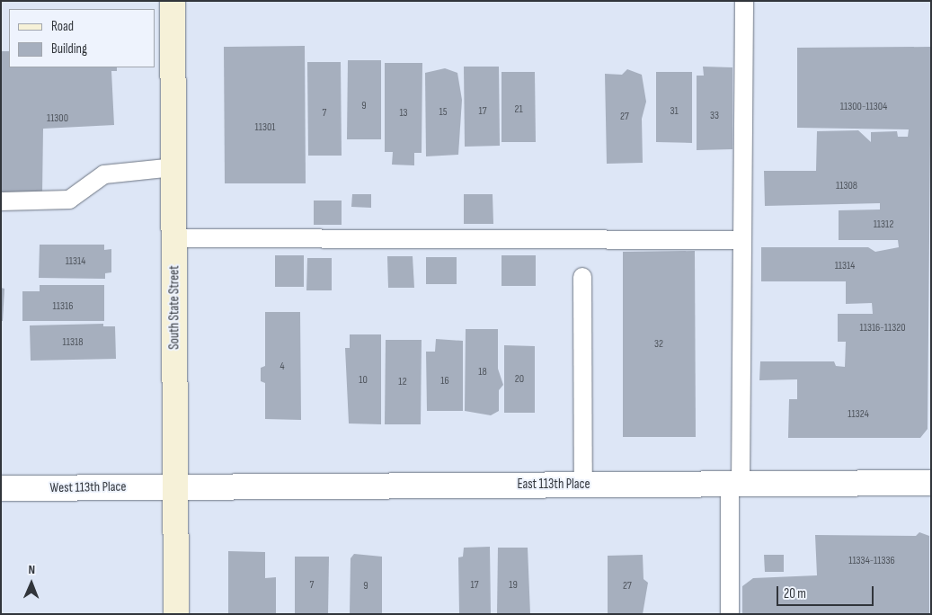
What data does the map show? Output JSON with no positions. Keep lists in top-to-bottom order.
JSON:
{
  "streets": {
    "street": ["South State Street", "East 113th Place", "West 113th Place"]
  },
  "crossings": [
    ["South State Street", "East 113th Place"],
    ["South State Street", "West 113th Place"],
    ["East 113th Place", "West 113th Place"]
  ],
  "house_numbers": [
    "9",
    "11300-11304",
    "21",
    "17",
    "31",
    "15",
    "7",
    "13",
    "33",
    "27",
    "11300",
    "11301",
    "11308",
    "11312",
    "11314",
    "11314",
    "11316",
    "11316-11320",
    "11318",
    "32",
    "4",
    "18",
    "20",
    "10",
    "16",
    "12",
    "11324",
    "11334-11336",
    "7",
    "17",
    "19",
    "9",
    "27"
  ],
  "legend": ["Road", "Building"],
  "scale_bar": "20 m",
  "north": "top"
}
